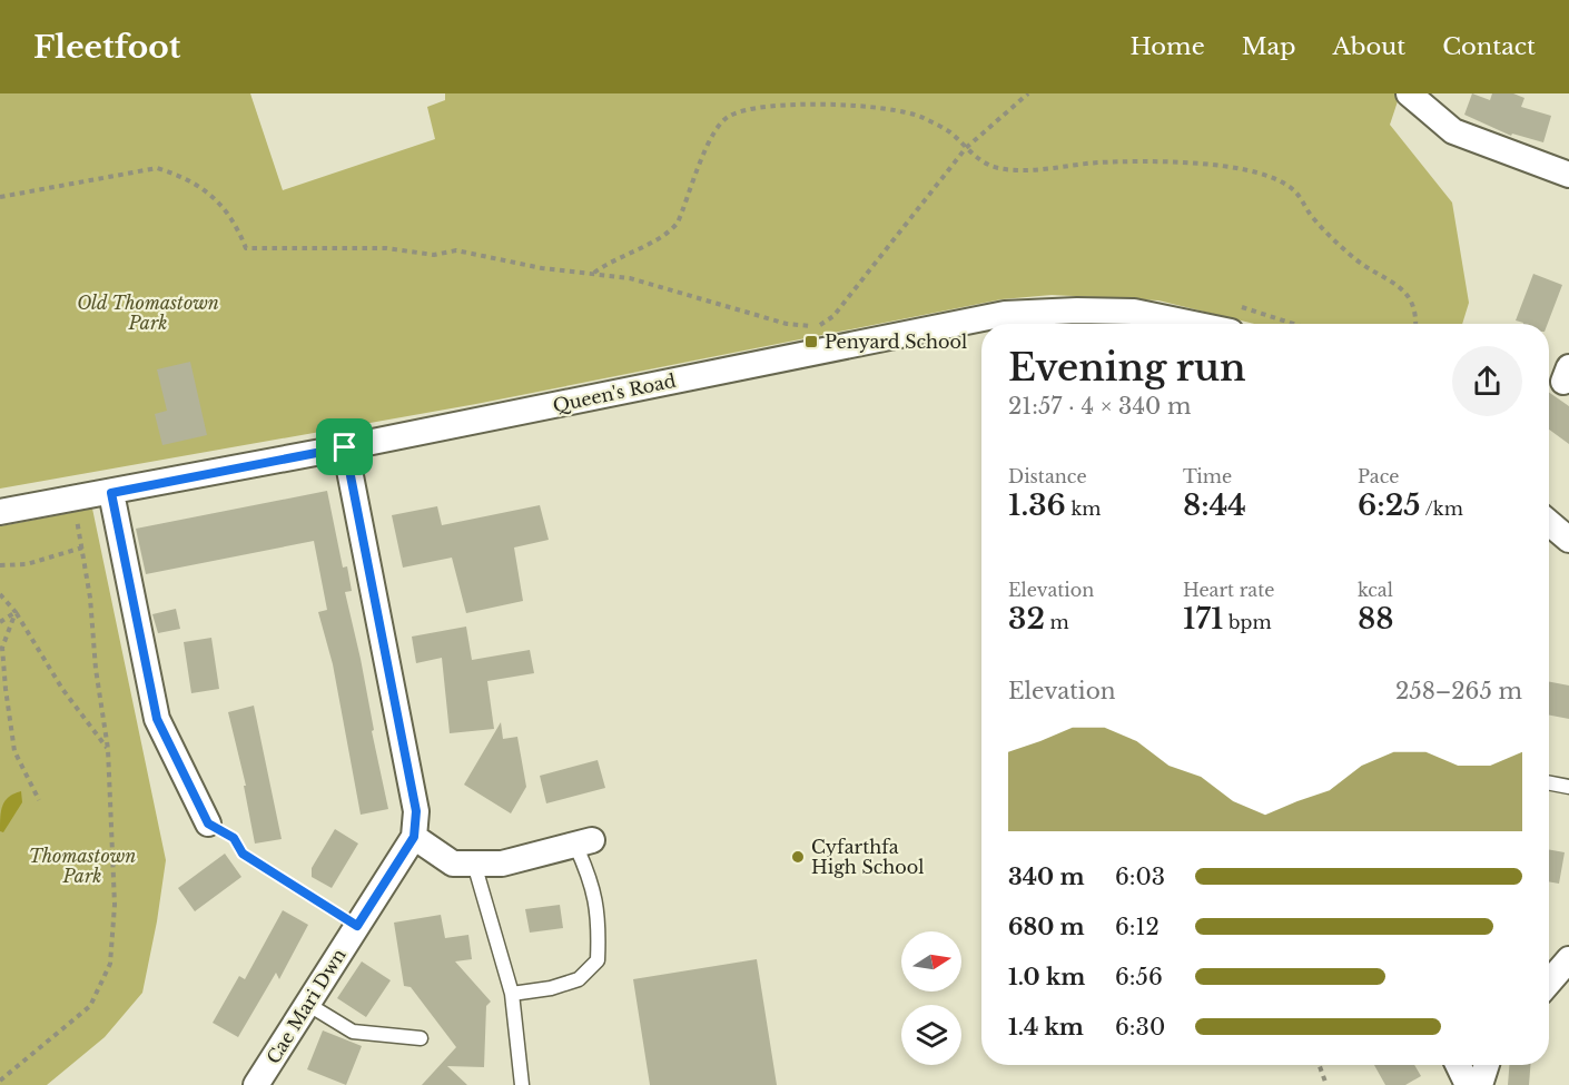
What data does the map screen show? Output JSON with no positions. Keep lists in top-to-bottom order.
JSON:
{
  "streets": {
    "street": ["Queen's Road", "Cae Mari Dwn"]
  },
  "parks": ["Old Thomastown Park", "Thomastown Park"],
  "places": {
    "transit": ["Penyard School"],
    "other": ["Cyfarthfa High School"]
  },
  "north": "right",
  "page": {
    "header": "Fleetfoot",
    "nav": [
      "Home",
      "Map",
      "About",
      "Contact"
    ],
    "heading": ["Evening run", "21:57 · 4 × 340 m"],
    "stats": [
      ["Distance", "1.36 km"],
      ["Time", "8:44"],
      ["Pace", "6:25 /km"],
      ["Elevation", "32 m"],
      ["Heart rate", "171 bpm"],
      ["kcal", "88"]
    ],
    "chart": ["Elevation", "258–265 m"],
    "list": [
      {
        "name": "340 m",
        "note": "6:03"
      },
      {
        "name": "680 m",
        "note": "6:12"
      },
      {
        "name": "1.0 km",
        "note": "6:56"
      },
      {
        "name": "1.4 km",
        "note": "6:30"
      }
    ]
  }
}
